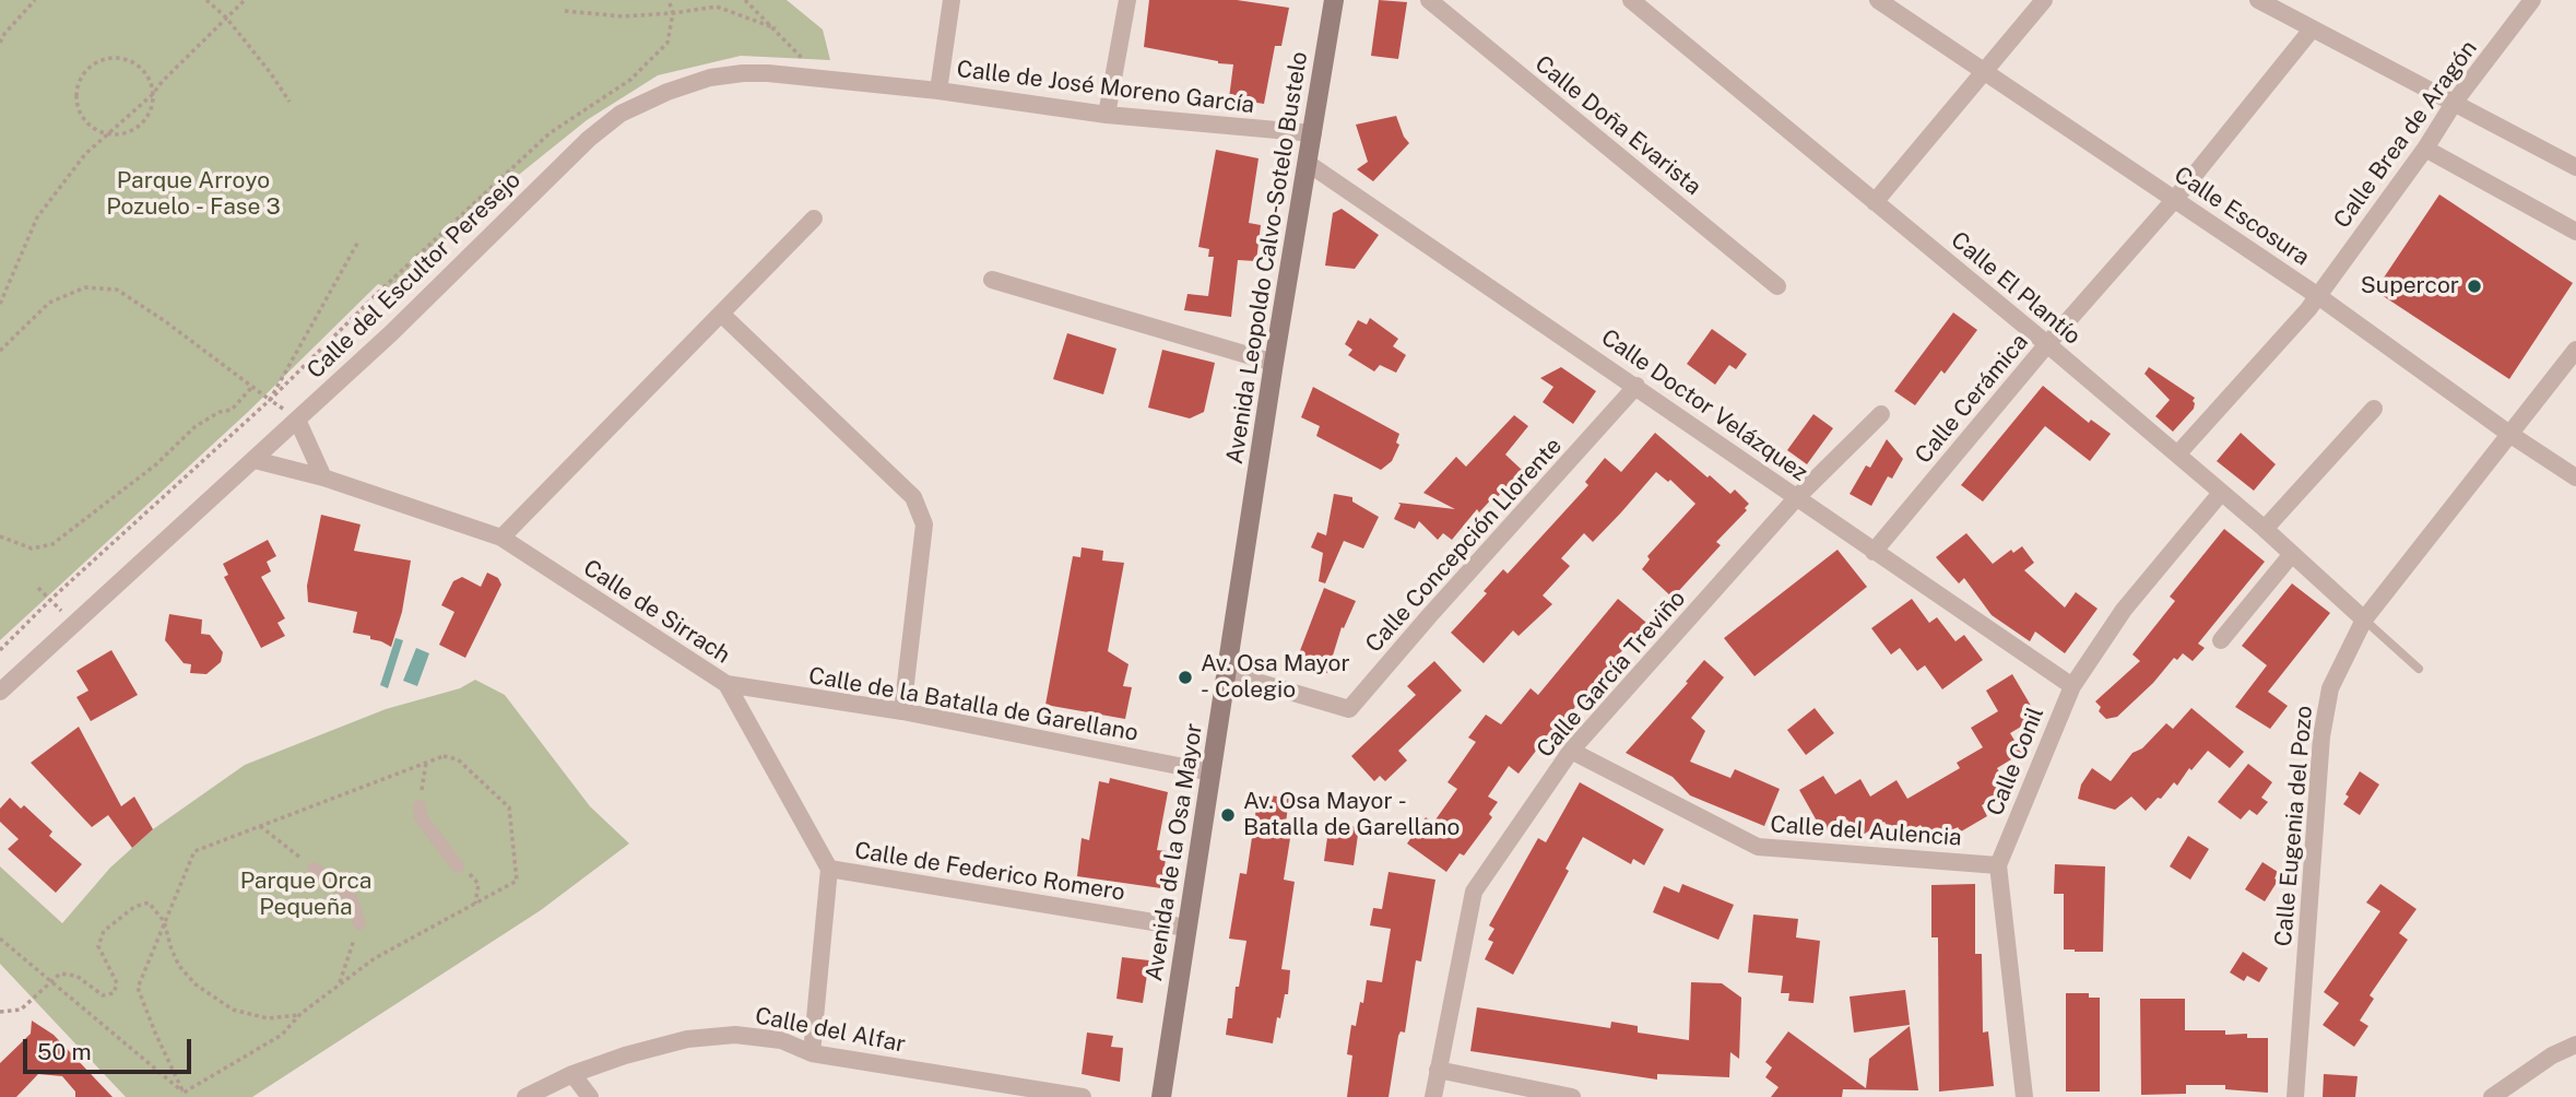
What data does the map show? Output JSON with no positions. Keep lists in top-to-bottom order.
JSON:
{
  "streets": {
    "main road": ["Avenida Leopoldo Calvo-Sotelo Bustelo", "Avenida de la Osa Mayor"],
    "street": [
      "Calle de José Moreno García",
      "Calle Doña Evarista",
      "Calle Brea de Aragón",
      "Calle Escosura",
      "Calle del Escultor Peresejo",
      "Calle El Plantío",
      "Calle Cerámica",
      "Calle Doctor Velázquez",
      "Calle Concepción Llorente",
      "Calle de Sirrach",
      "Calle García Treviño",
      "Calle de la Batalla de Garellano",
      "Calle Conil",
      "Calle Eugenia del Pozo",
      "Calle del Aulencia",
      "Calle de Federico Romero",
      "Calle del Alfar"
    ]
  },
  "crossings": [
    ["Calle de José Moreno García", "Avenida Leopoldo Calvo-Sotelo Bustelo"],
    ["Calle de José Moreno García", "Calle del Escultor Peresejo"],
    ["Calle Brea de Aragón", "Calle Escosura"],
    ["Calle Brea de Aragón", "Calle El Plantío"],
    ["Calle Escosura", "Calle Cerámica"],
    ["Calle Escosura", "Calle Eugenia del Pozo"],
    ["Avenida Leopoldo Calvo-Sotelo Bustelo", "Calle Doctor Velázquez"],
    ["Avenida Leopoldo Calvo-Sotelo Bustelo", "Avenida de la Osa Mayor"],
    ["Calle del Escultor Peresejo", "Calle de Sirrach"],
    ["Calle El Plantío", "Calle Cerámica"],
    ["Calle El Plantío", "Calle Conil"],
    ["Calle El Plantío", "Calle Eugenia del Pozo"],
    ["Calle Cerámica", "Calle Doctor Velázquez"],
    ["Calle Doctor Velázquez", "Calle Concepción Llorente"],
    ["Calle Doctor Velázquez", "Calle García Treviño"],
    ["Calle Doctor Velázquez", "Calle Conil"],
    ["Calle Concepción Llorente", "Avenida de la Osa Mayor"],
    ["Calle de Sirrach", "Calle de la Batalla de Garellano"],
    ["Calle de Sirrach", "Calle de Federico Romero"],
    ["Calle García Treviño", "Calle del Aulencia"],
    ["Calle de la Batalla de Garellano", "Avenida de la Osa Mayor"],
    ["Calle Conil", "Calle del Aulencia"],
    ["Avenida de la Osa Mayor", "Calle de Federico Romero"]
  ],
  "parks": ["Parque Arroyo Pozuelo - Fase 3", "Parque Orca Pequeña"],
  "places": ["Supercor", "Av. Osa Mayor - Colegio", "Av. Osa Mayor - Batalla de Garellano"],
  "scale_bar": "50 m"
}
